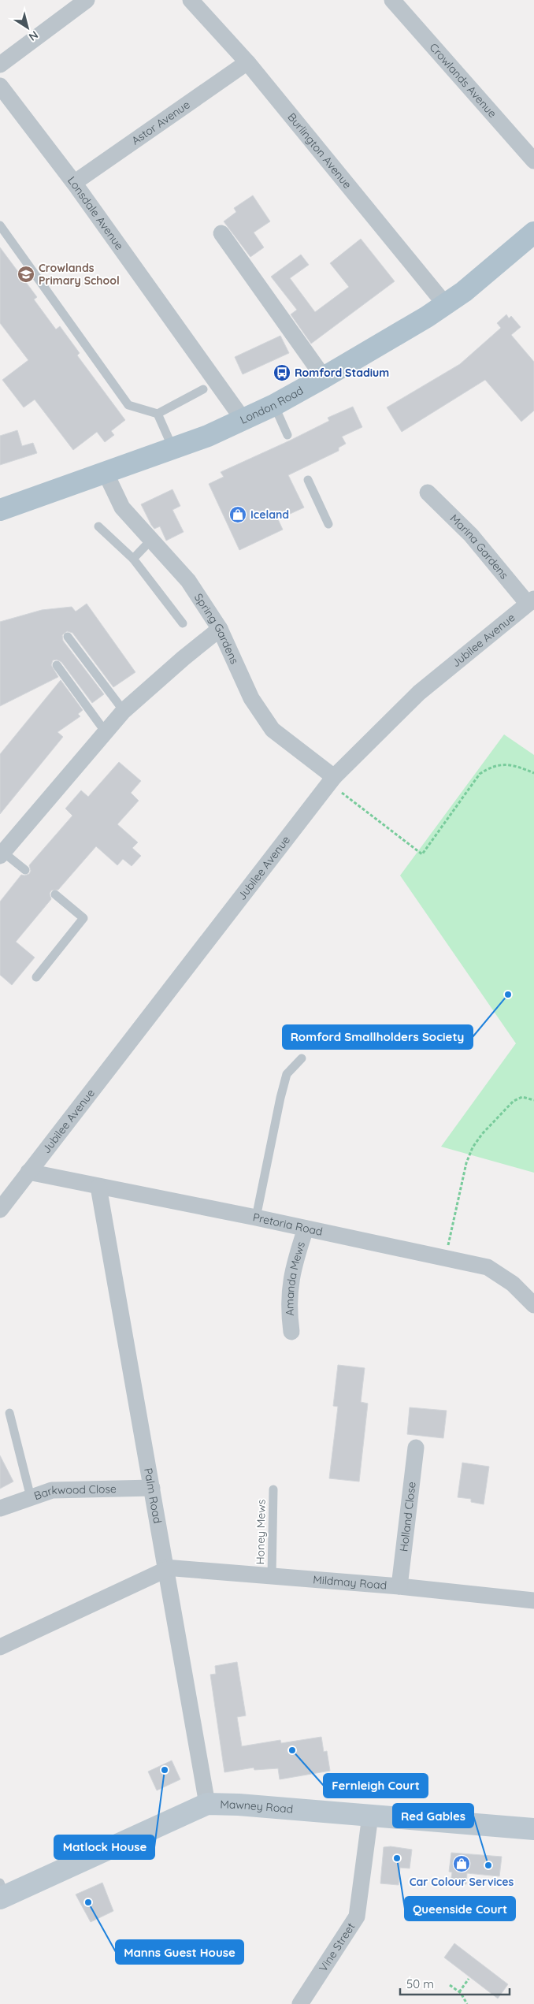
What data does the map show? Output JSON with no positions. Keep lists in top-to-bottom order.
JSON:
{
  "streets": {
    "main road": ["London Road"],
    "street": [
      "Crowlands Avenue",
      "Astor Avenue",
      "Burlington Avenue",
      "Lonsdale Avenue",
      "Marina Gardens",
      "Spring Gardens",
      "Jubilee Avenue",
      "Pretoria Road",
      "Amanda Mews",
      "Barkwood Close",
      "Palm Road",
      "Holland Close",
      "Mildmay Road",
      "Mawney Road",
      "Vine Street"
    ],
    "lane": ["Honey Mews"]
  },
  "crossings": [
    ["Astor Avenue", "Burlington Avenue"],
    ["Astor Avenue", "Lonsdale Avenue"],
    ["Burlington Avenue", "London Road"],
    ["Lonsdale Avenue", "London Road"],
    ["London Road", "Spring Gardens"],
    ["Marina Gardens", "Jubilee Avenue"],
    ["Spring Gardens", "Jubilee Avenue"],
    ["Jubilee Avenue", "Pretoria Road"],
    ["Pretoria Road", "Amanda Mews"],
    ["Pretoria Road", "Palm Road"],
    ["Barkwood Close", "Palm Road"],
    ["Palm Road", "Mildmay Road"],
    ["Palm Road", "Mawney Road"],
    ["Holland Close", "Mildmay Road"],
    ["Honey Mews", "Mildmay Road"],
    ["Mawney Road", "Vine Street"]
  ],
  "places": {
    "school or university": ["Crowlands Primary School"],
    "bus stop": ["Romford Stadium"],
    "shop": ["Iceland", "Car Colour Services"],
    "other": [
      "Romford Smallholders Society",
      "Fernleigh Court",
      "Matlock House",
      "Queenside Court",
      "Red Gables",
      "Manns Guest House"
    ]
  },
  "scale_bar": "50 m",
  "north": "bottom right"
}
